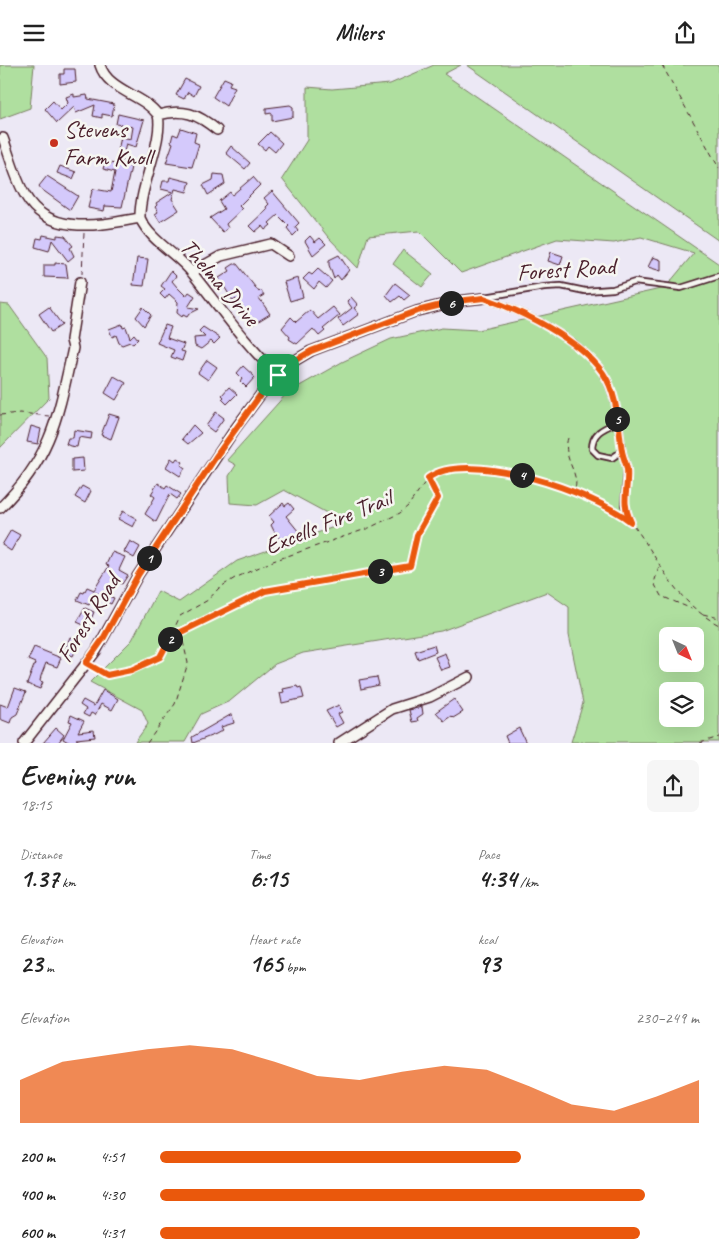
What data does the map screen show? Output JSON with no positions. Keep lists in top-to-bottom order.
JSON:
{
  "streets": {
    "street": ["Forest Road", "Thelma Drive"],
    "path": ["Excells Fire Trail"]
  },
  "crossings": [
    ["Forest Road", "Thelma Drive"],
    ["Forest Road", "Excells Fire Trail"]
  ],
  "places": ["Stevens Farm Knoll"],
  "north": "bottom right",
  "page": {
    "header": "Milers",
    "pins": [
      "6",
      "5",
      "4",
      "1",
      "3",
      "2"
    ],
    "heading": ["Evening run", "18:15"],
    "stats": [
      ["Distance", "1.37 km"],
      ["Time", "6:15"],
      ["Pace", "4:34 /km"],
      ["Elevation", "23 m"],
      ["Heart rate", "165 bpm"],
      ["kcal", "93"]
    ],
    "chart": ["Elevation", "230–249 m"],
    "list": [
      {
        "name": "200 m",
        "note": "4:51"
      },
      {
        "name": "400 m",
        "note": "4:30"
      },
      {
        "name": "600 m",
        "note": "4:31"
      }
    ]
  }
}
